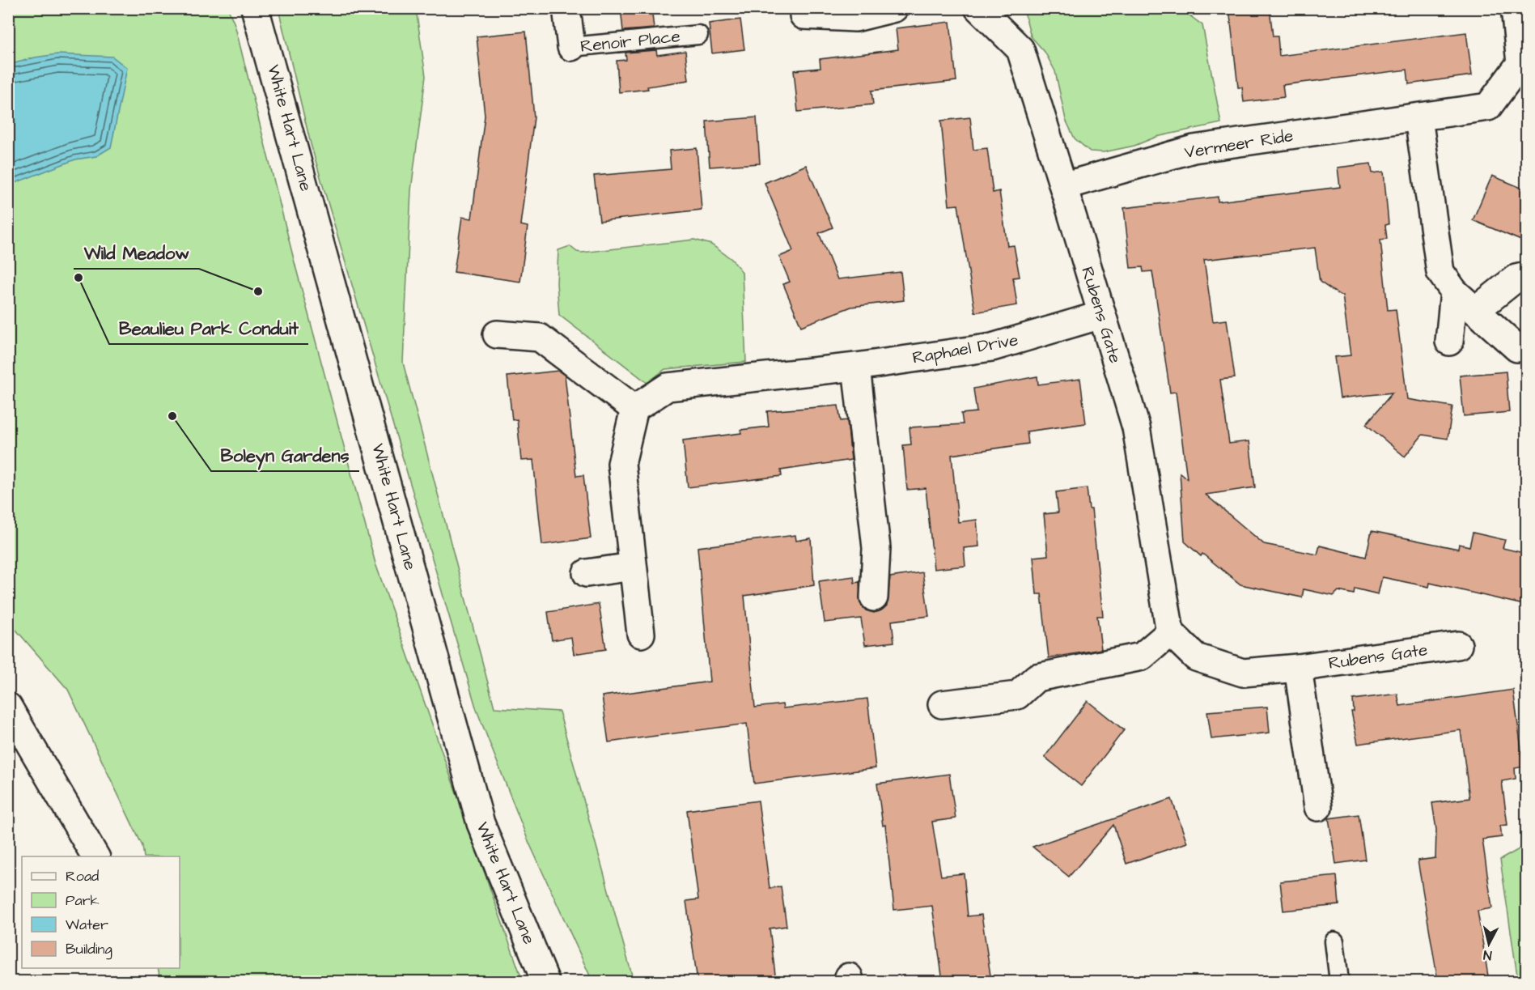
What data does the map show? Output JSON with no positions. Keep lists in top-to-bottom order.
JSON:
{
  "streets": {
    "street": [
      "Renoir Place",
      "White Hart Lane",
      "Vermeer Ride",
      "Rubens Gate",
      "Raphael Drive"
    ]
  },
  "crossings": [
    ["Vermeer Ride", "Rubens Gate"],
    ["Rubens Gate", "Raphael Drive"]
  ],
  "places": ["Beaulieu Park Conduit", "Wild Meadow", "Boleyn Gardens"],
  "legend": [
    "Road",
    "Park",
    "Water",
    "Building"
  ],
  "north": "bottom"
}
